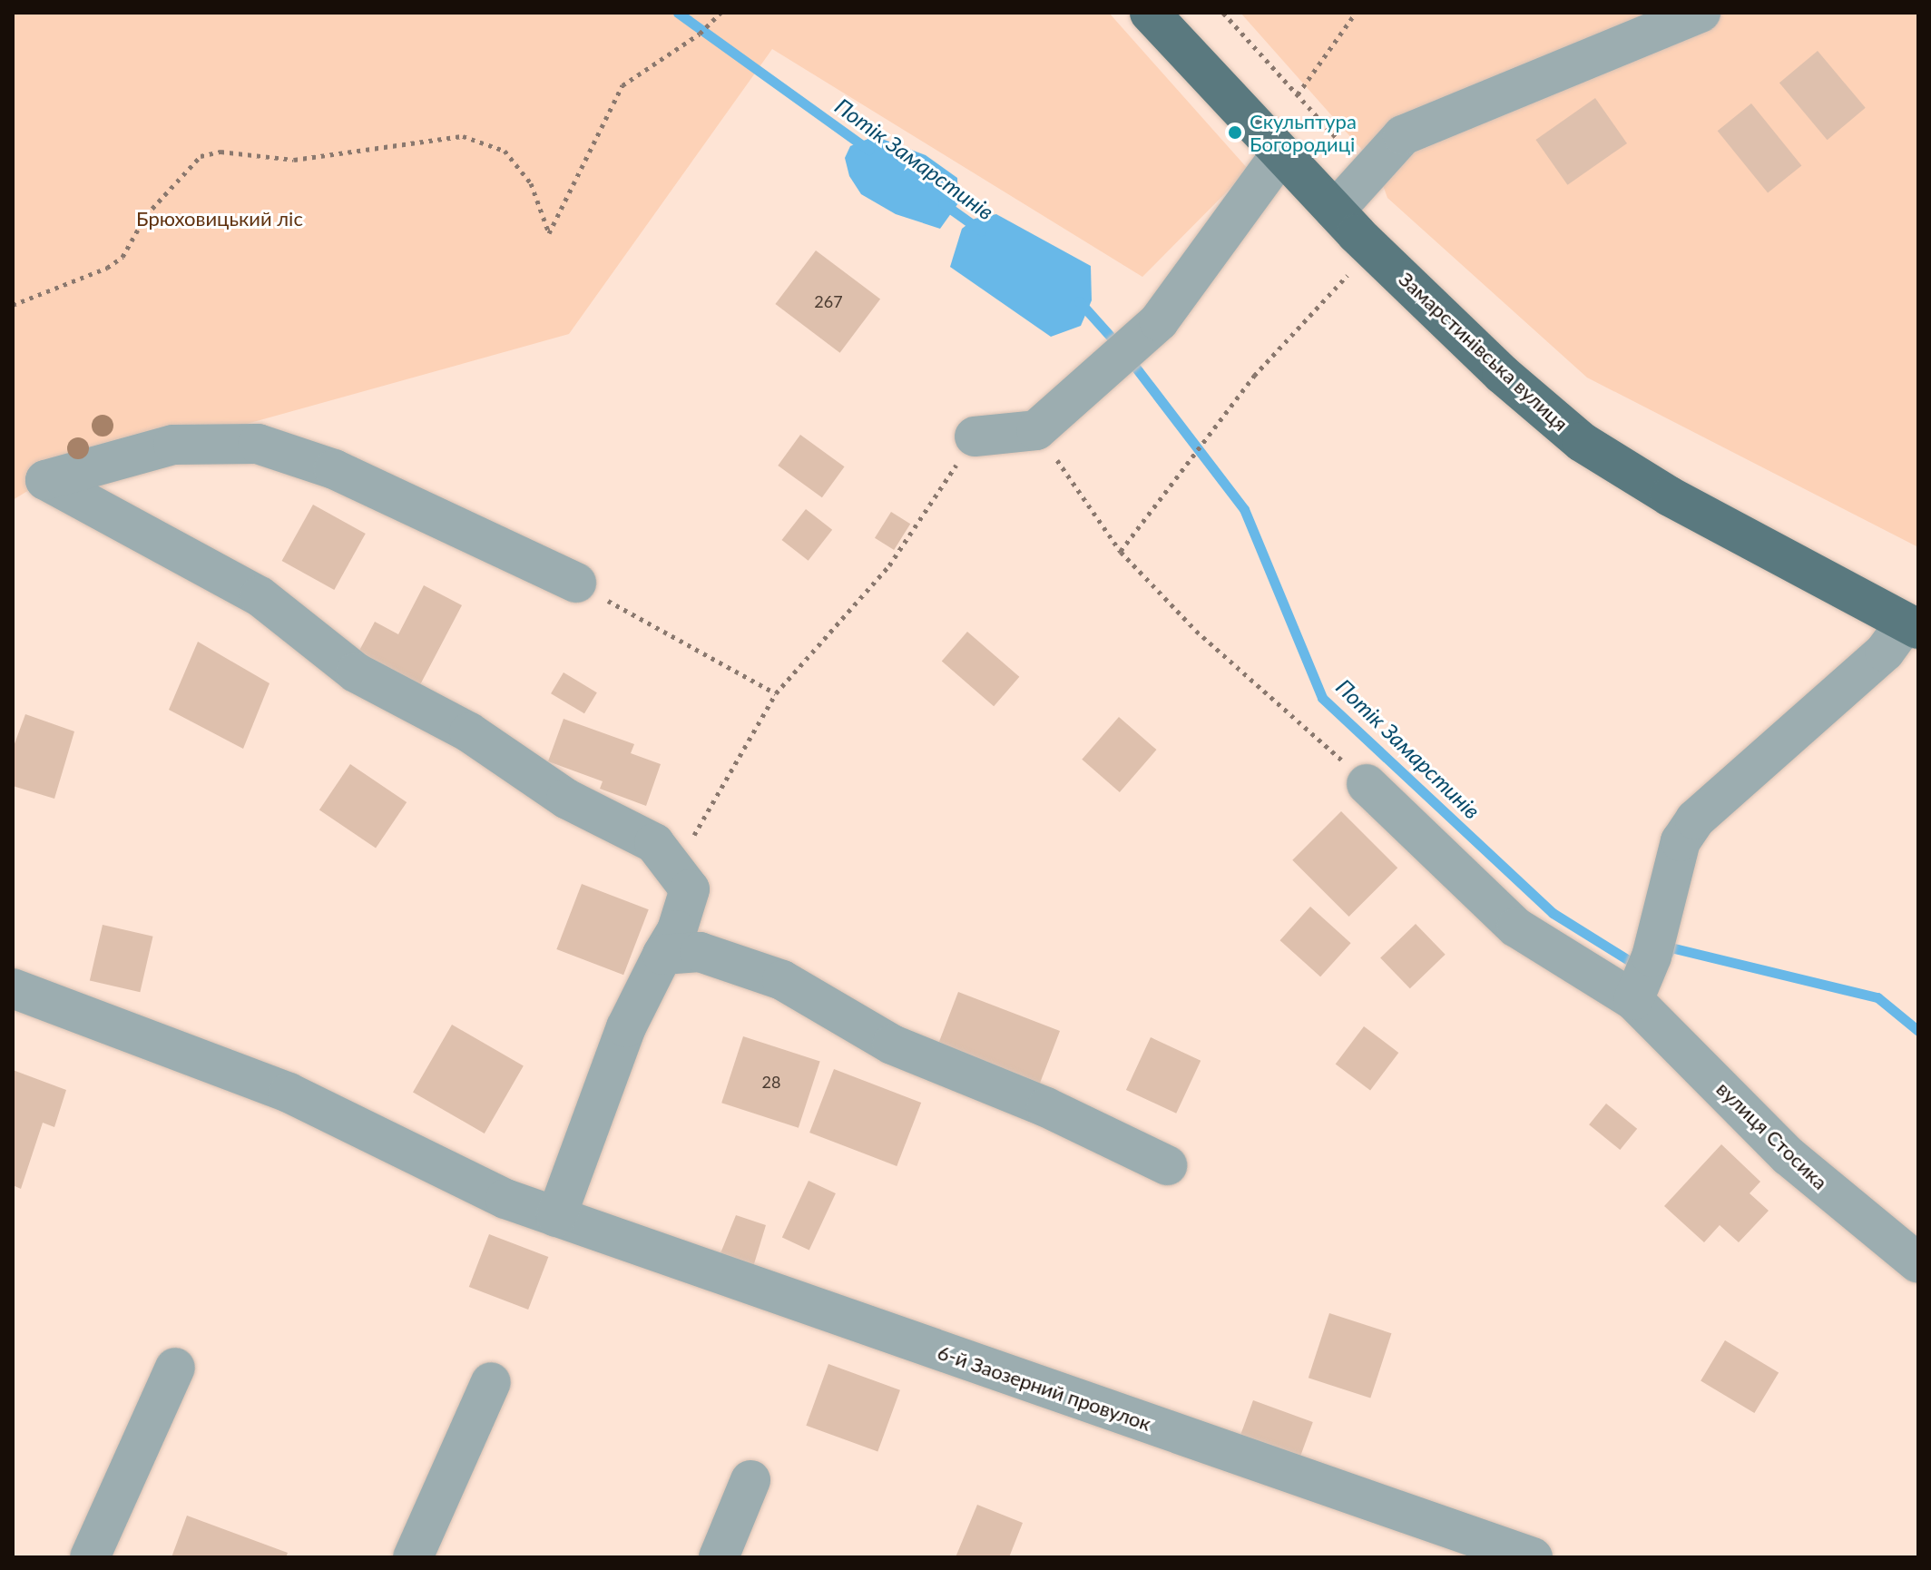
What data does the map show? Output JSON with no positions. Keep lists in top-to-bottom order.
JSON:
{
  "streets": {
    "main road": ["Замарстинівська вулиця"],
    "street": ["вулиця Стосика", "6-й Заозерний провулок"]
  },
  "water": ["Потік Замарстинів"],
  "parks": ["Брюховицький ліс"],
  "places": ["Скульптура Богородиці"],
  "house_numbers": ["267", "28"]
}
